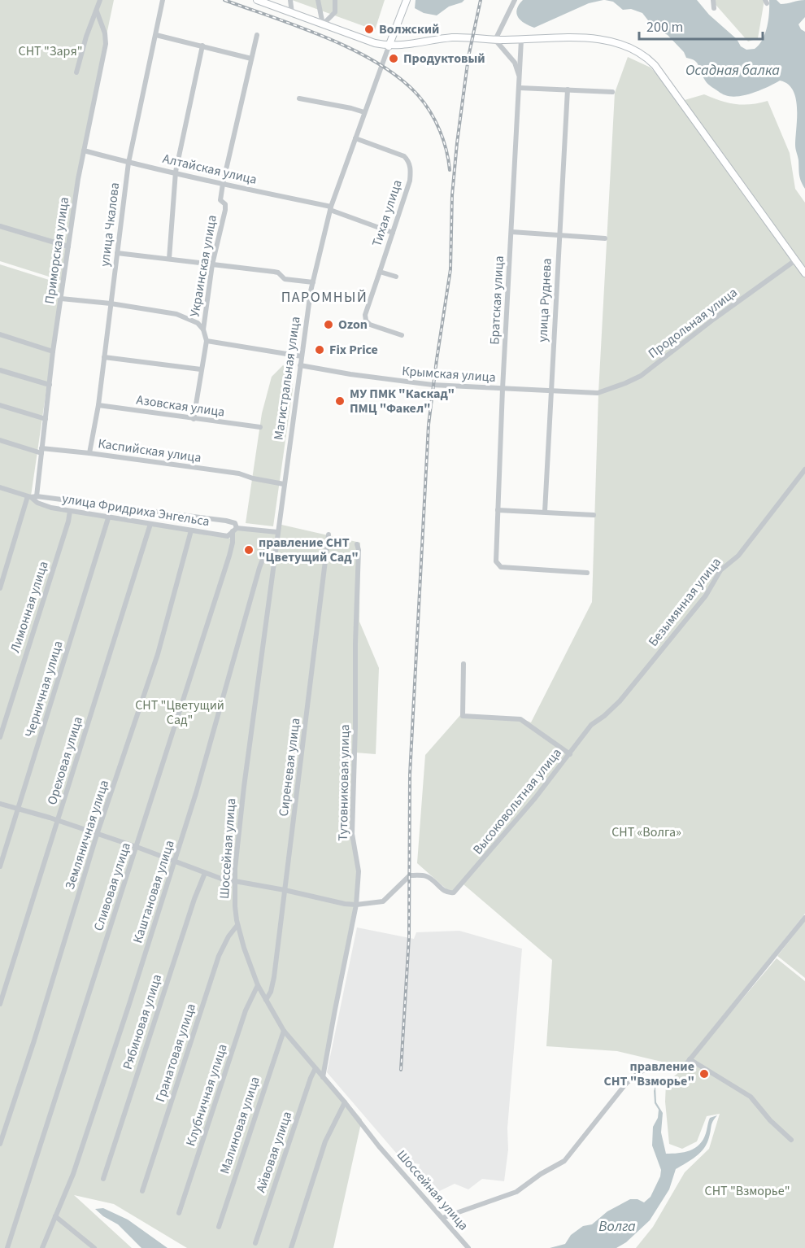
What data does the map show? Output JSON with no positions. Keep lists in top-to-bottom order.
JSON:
{
  "streets": {
    "street": [
      "Алтайская улица",
      "Тихая улица",
      "улица Чкалова",
      "Приморская улица",
      "Украинская улица",
      "Братская улица",
      "улица Руднева",
      "Продольная улица",
      "Крымская улица",
      "Магистральная улица",
      "Азовская улица",
      "Каспийская улица",
      "улица Фридриха Энгельса",
      "Безымянная улица",
      "Лимонная улица",
      "Черничная улица",
      "Ореховая улица",
      "Сиреневая улица",
      "Тутовниковая улица",
      "Высоковольтная улица",
      "Земляничная улица",
      "Шоссейная улица",
      "Сливовая улица",
      "Каштановая улица",
      "Рябиновая улица",
      "Гранатовая улица",
      "Клубничная улица",
      "Малиновая улица",
      "Айвовая улица"
    ]
  },
  "crossings": [
    ["Алтайская улица", "Тихая улица"],
    ["Алтайская улица", "улица Чкалова"],
    ["Алтайская улица", "Приморская улица"],
    ["Алтайская улица", "Украинская улица"],
    ["Алтайская улица", "Магистральная улица"],
    ["Тихая улица", "Магистральная улица"],
    ["улица Чкалова", "Азовская улица"],
    ["улица Чкалова", "Каспийская улица"],
    ["Приморская улица", "Каспийская улица"],
    ["Приморская улица", "улица Фридриха Энгельса"],
    ["Украинская улица", "Азовская улица"],
    ["Братская улица", "Крымская улица"],
    ["улица Руднева", "Крымская улица"],
    ["Продольная улица", "Крымская улица"],
    ["Крымская улица", "Магистральная улица"],
    ["Магистральная улица", "Каспийская улица"],
    ["Магистральная улица", "Шоссейная улица"],
    ["улица Фридриха Энгельса", "Лимонная улица"],
    ["улица Фридриха Энгельса", "Черничная улица"],
    ["улица Фридриха Энгельса", "Ореховая улица"],
    ["улица Фридриха Энгельса", "Земляничная улица"],
    ["улица Фридриха Энгельса", "Шоссейная улица"],
    ["улица Фридриха Энгельса", "Сливовая улица"],
    ["Безымянная улица", "Высоковольтная улица"],
    ["Сиреневая улица", "Шоссейная улица"],
    ["Тутовниковая улица", "Высоковольтная улица"],
    ["Тутовниковая улица", "Шоссейная улица"],
    ["Шоссейная улица", "Каштановая улица"],
    ["Шоссейная улица", "Гранатовая улица"],
    ["Шоссейная улица", "Клубничная улица"],
    ["Шоссейная улица", "Малиновая улица"],
    ["Шоссейная улица", "Айвовая улица"]
  ],
  "districts": ["ПАРОМНЫЙ"],
  "water": ["Осадная балка", "Волга"],
  "parks": [
    "СНТ \"Заря\"",
    "СНТ \"Цветущий Сад\"",
    "СНТ «Волга»",
    "СНТ \"Взморье\""
  ],
  "places": [
    "Волжский",
    "Продуктовый",
    "Ozon",
    "Fix Price",
    "МУ ПМК \"Каскад\" ПМЦ \"Факел\"",
    "правление СНТ \"Цветущий Сад\"",
    "правление СНТ \"Взморье\""
  ],
  "scale_bar": "200 m"
}
